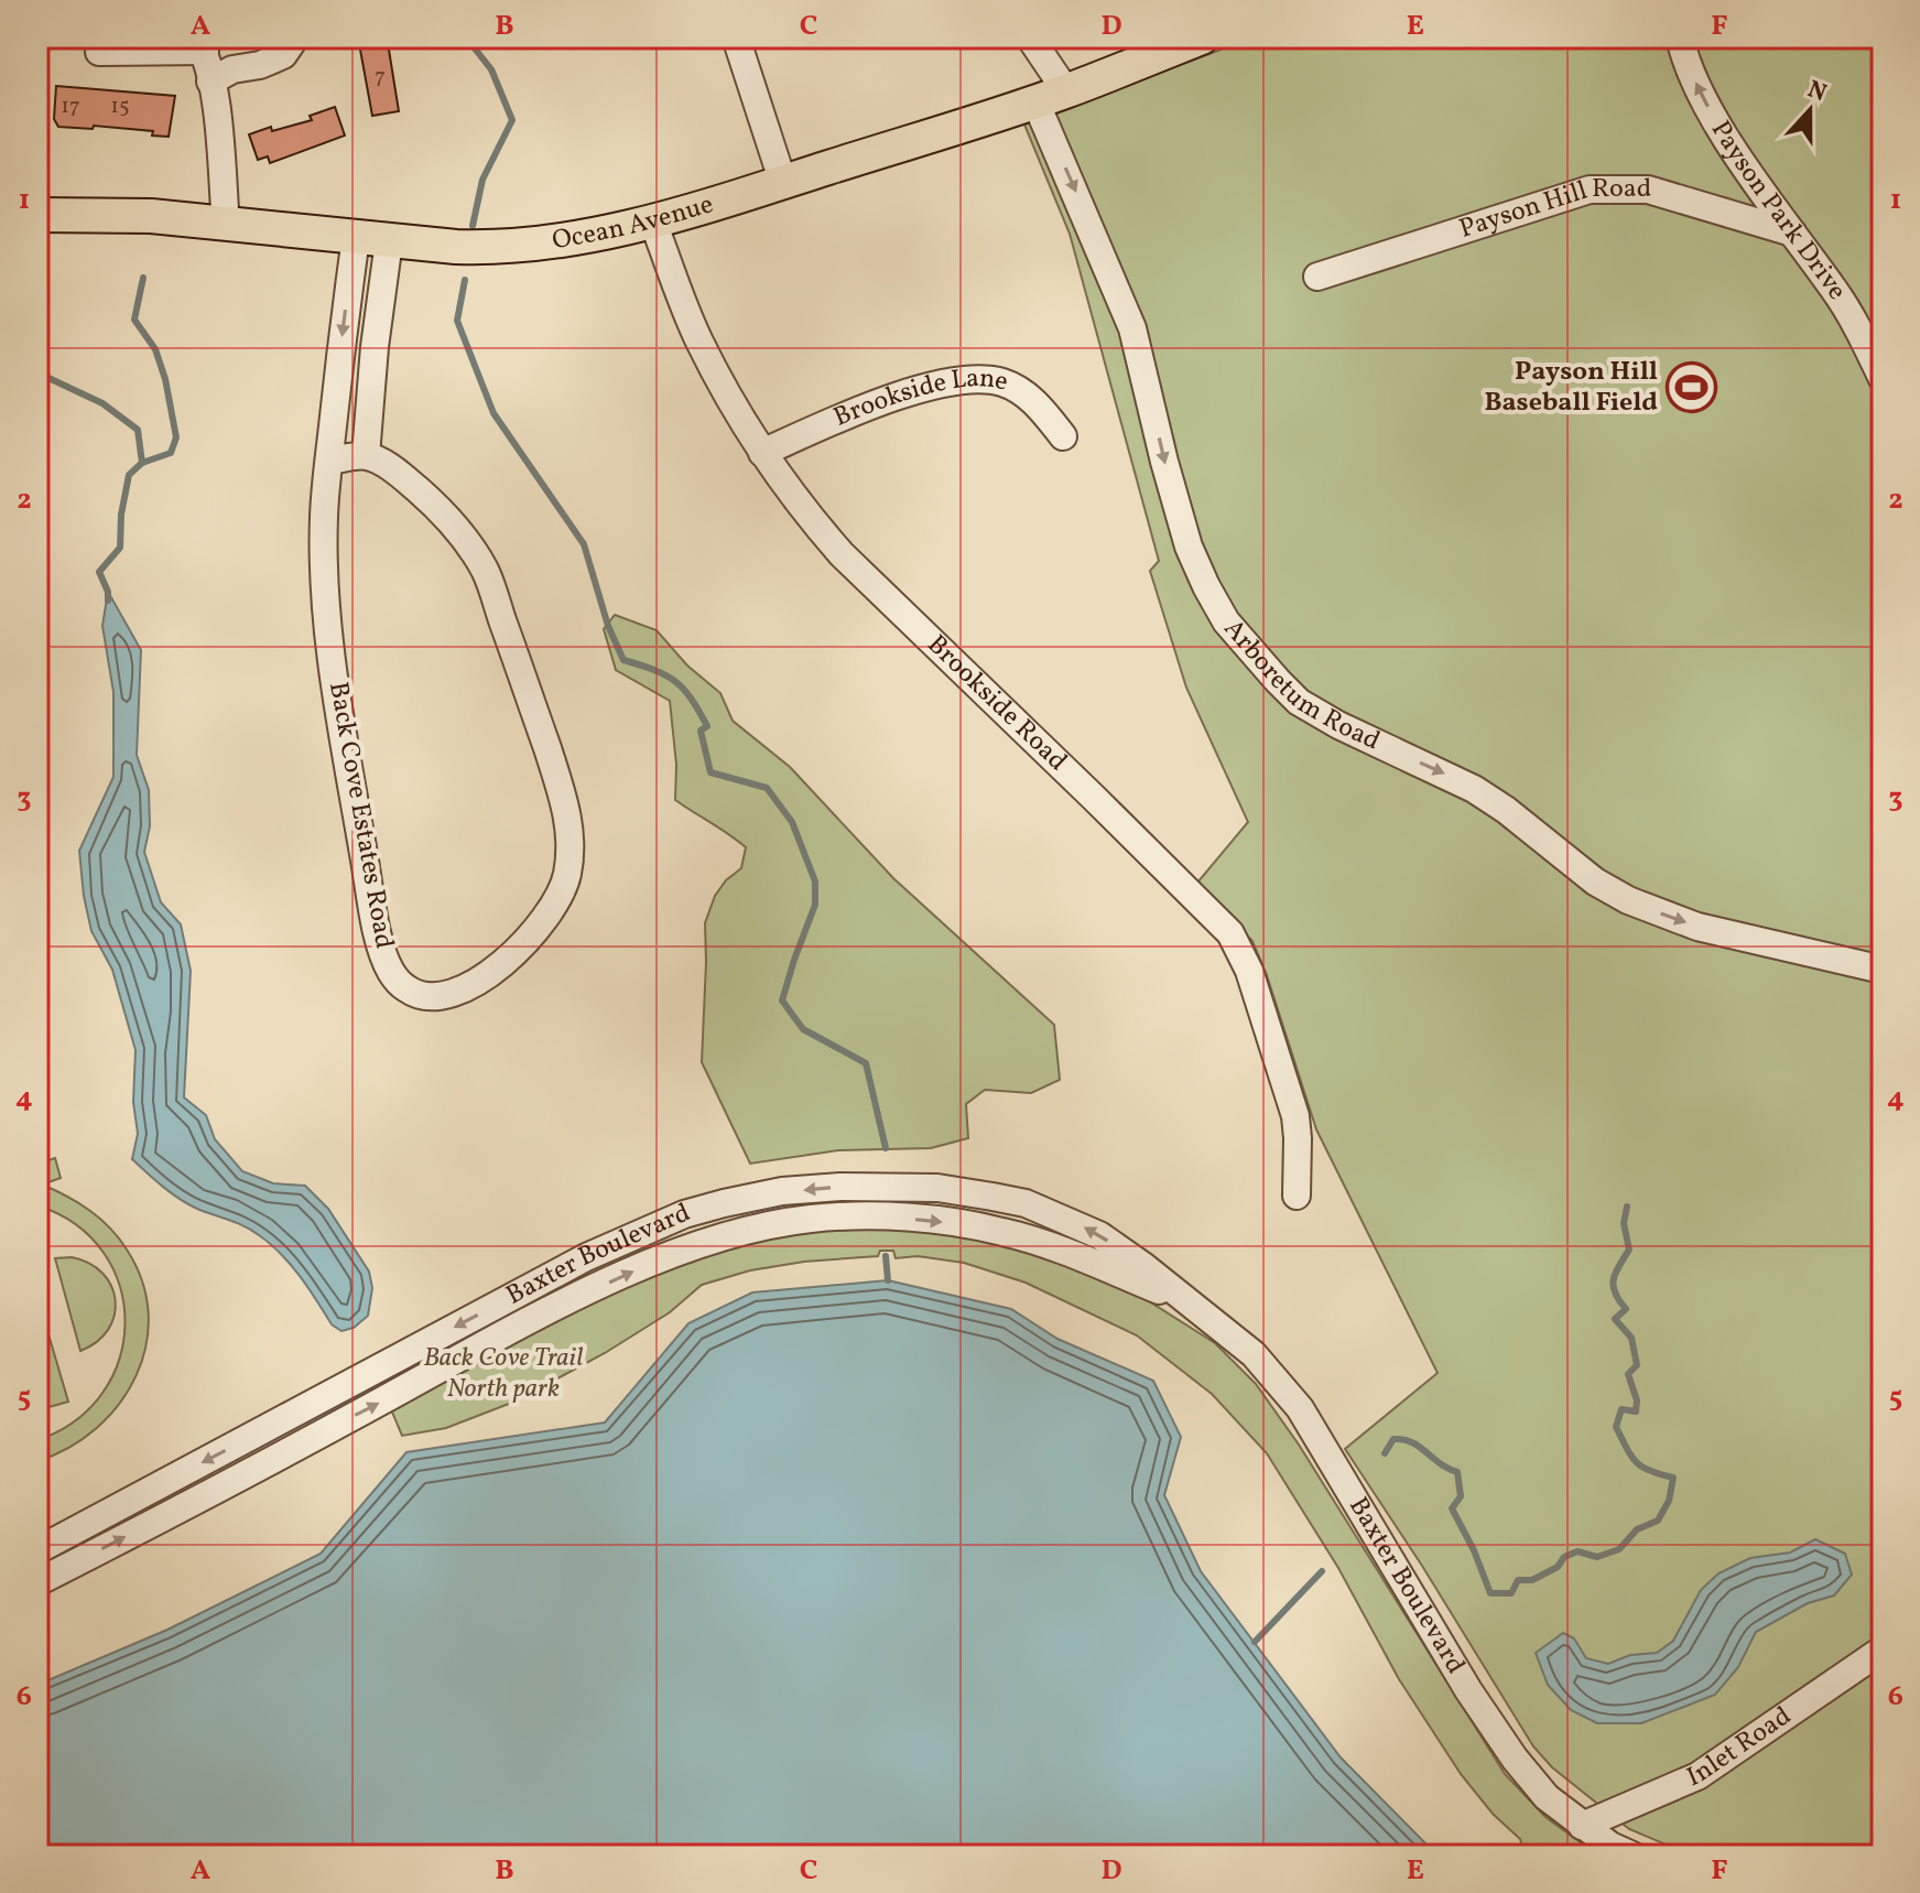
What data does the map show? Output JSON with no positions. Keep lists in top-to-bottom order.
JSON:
{
  "streets": {
    "main road": ["Ocean Avenue"],
    "street": [
      "Payson Park Drive",
      "Payson Hill Road",
      "Brookside Lane",
      "Arboretum Road",
      "Brookside Road",
      "Back Cove Estates Road",
      "Baxter Boulevard",
      "Inlet Road"
    ]
  },
  "crossings": [
    ["Payson Park Drive", "Payson Hill Road"],
    ["Ocean Avenue", "Arboretum Road"],
    ["Ocean Avenue", "Brookside Road"],
    ["Ocean Avenue", "Back Cove Estates Road"],
    ["Brookside Lane", "Brookside Road"],
    ["Baxter Boulevard", "Inlet Road"]
  ],
  "one_way": ["Payson Park Drive", "Arboretum Road"],
  "parks": ["Back Cove Trail North park"],
  "places": {
    "sports": ["Payson Hill Baseball Field"]
  },
  "house_numbers": ["7", "17", "15"],
  "north": "top",
  "grid": {
    "columns": [
      "A",
      "B",
      "C",
      "D",
      "E",
      "F"
    ],
    "rows": [
      "1",
      "2",
      "3",
      "4",
      "5",
      "6"
    ]
  }
}
